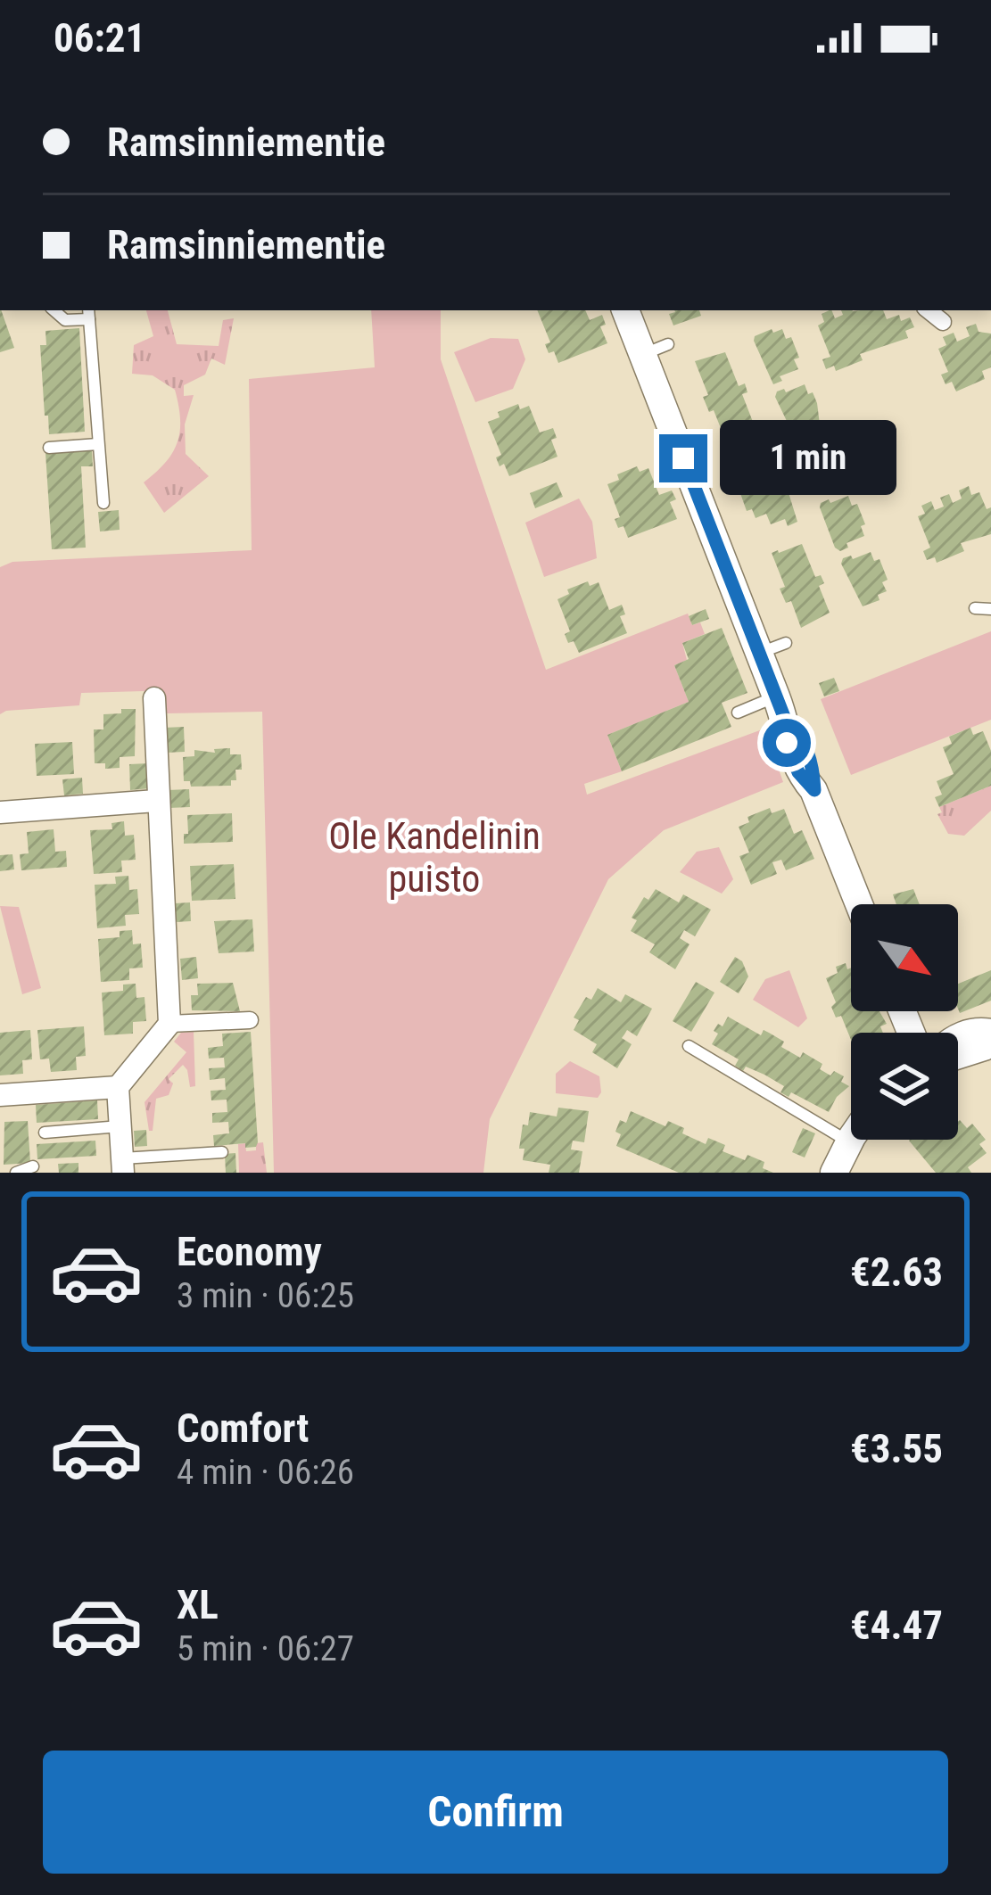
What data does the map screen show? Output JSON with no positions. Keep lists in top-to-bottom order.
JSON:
{
  "parks": ["Ole Kandelinin puisto"],
  "north": "bottom right",
  "page": {
    "status": "06:21",
    "banner": ["Ramsinniementie", "Ramsinniementie"],
    "bubble": "1 min",
    "list": [
      {
        "name": "Economy",
        "note": "3 min · 06:25",
        "value": "€2.63"
      },
      {
        "name": "Comfort",
        "note": "4 min · 06:26",
        "value": "€3.55"
      },
      {
        "name": "XL",
        "note": "5 min · 06:27",
        "value": "€4.47"
      }
    ],
    "buttons": "Confirm"
  }
}
